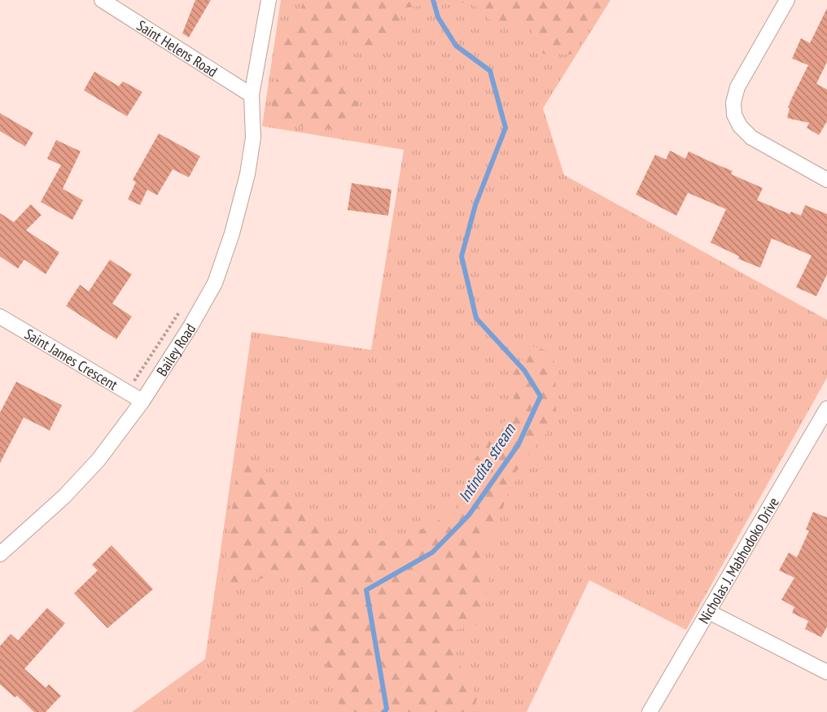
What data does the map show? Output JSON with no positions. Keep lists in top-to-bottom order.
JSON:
{
  "streets": {
    "street": [
      "Saint Helens Road",
      "Bailey Road",
      "Saint James Crescent",
      "Nicholas J. Mabhodoko Drive"
    ]
  },
  "crossings": [
    ["Saint Helens Road", "Bailey Road"],
    ["Bailey Road", "Saint James Crescent"]
  ],
  "water": ["Intindita stream"]
}
